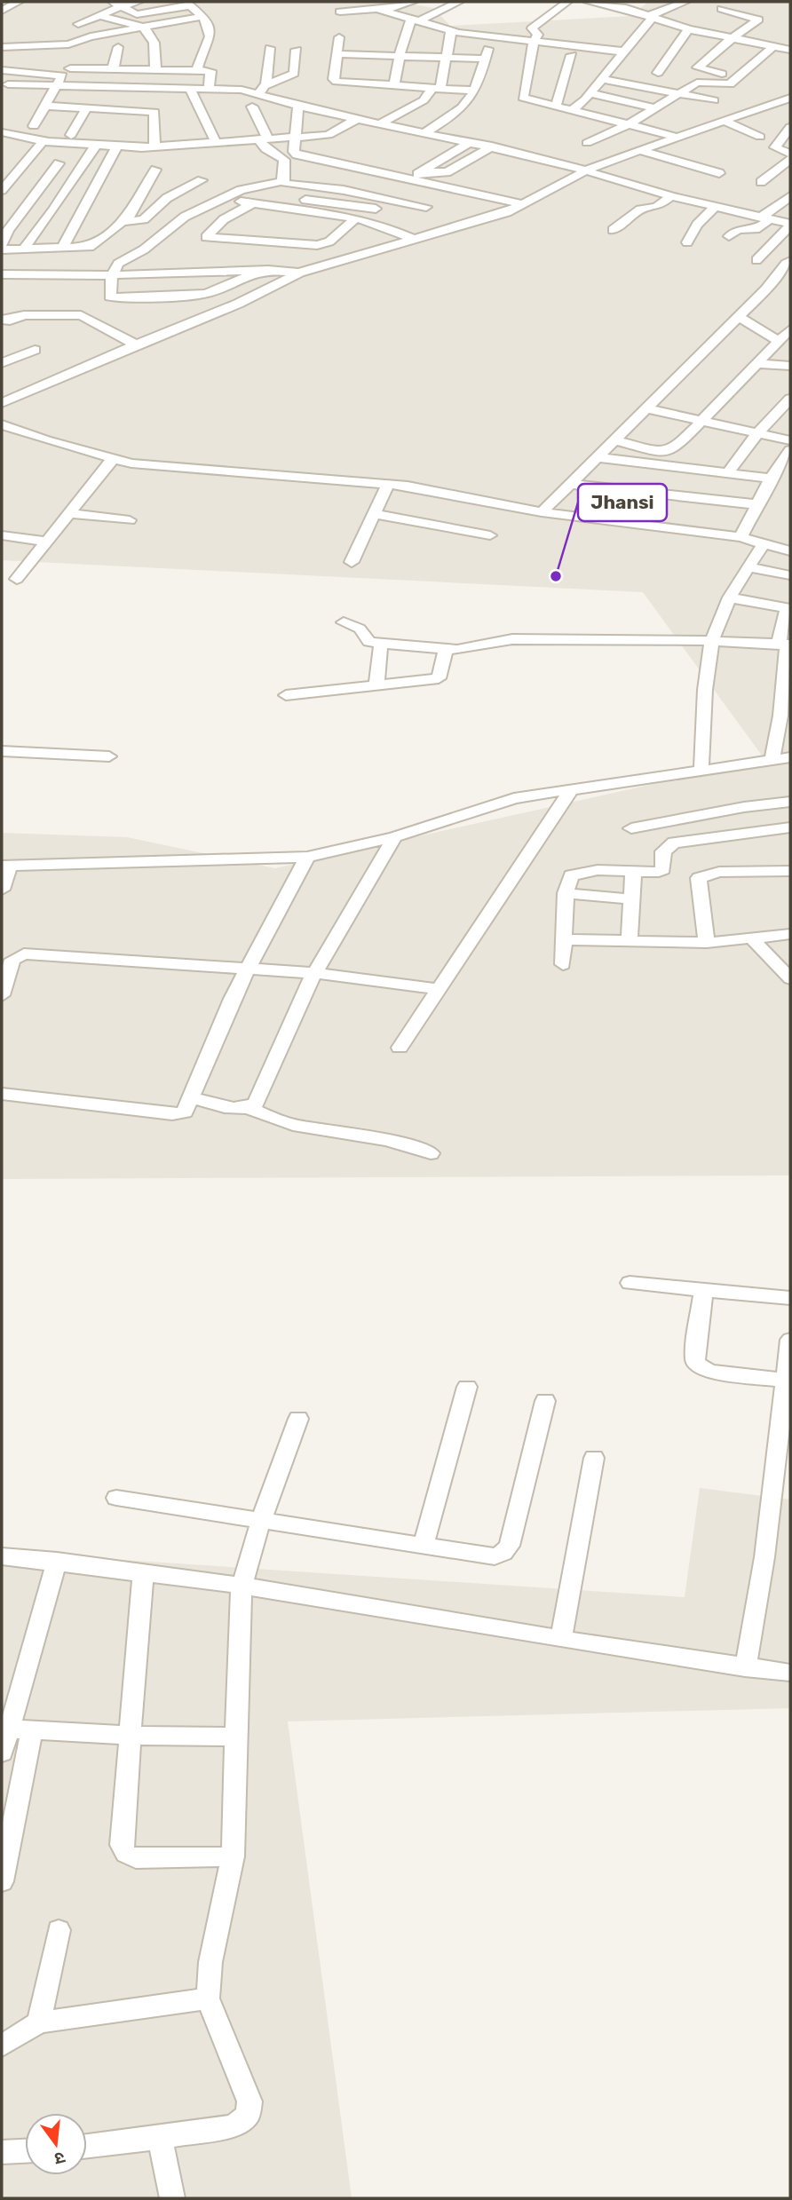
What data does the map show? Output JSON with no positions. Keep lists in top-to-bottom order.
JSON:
{
  "places": ["Jhansi"],
  "north": "bottom"
}
